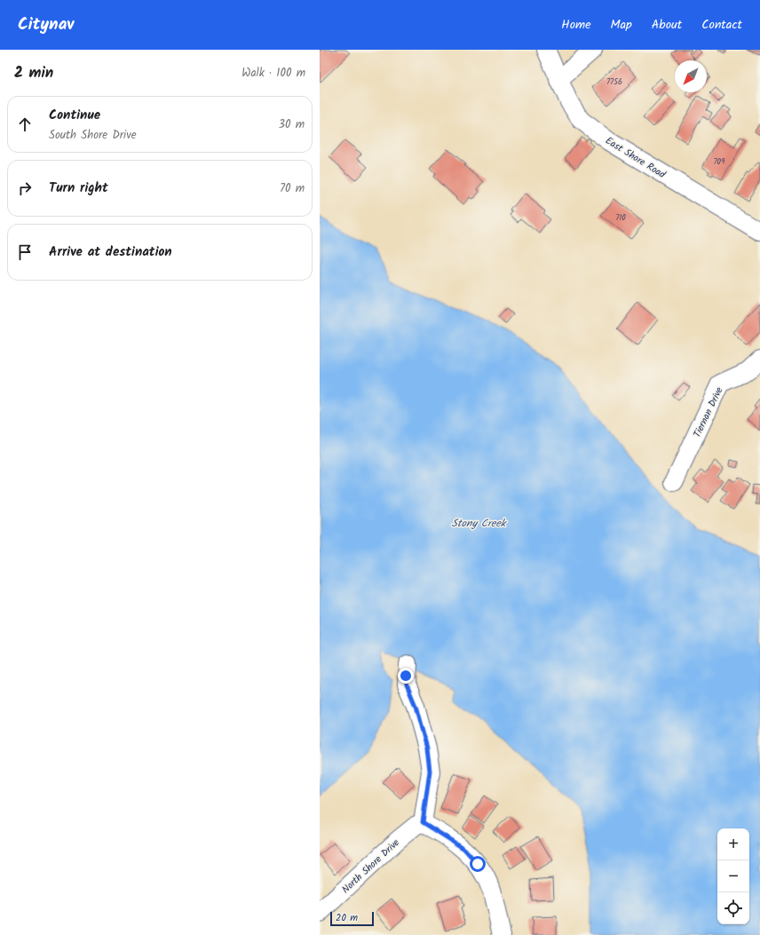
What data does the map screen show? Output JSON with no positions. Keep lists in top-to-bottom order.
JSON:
{
  "streets": {
    "street": ["East Shore Road", "Tiernan Drive", "North Shore Drive"]
  },
  "water": ["Stony Creek"],
  "house_numbers": ["7756", "709", "710"],
  "scale_bar": "20 m",
  "north": "bottom left",
  "page": {
    "header": "Citynav",
    "nav": [
      "Home",
      "Map",
      "About",
      "Contact"
    ],
    "heading": ["2 min", "Walk · 100 m"],
    "list": [
      ["Continue", "South Shore Drive", "30 m"],
      ["Turn right", "70 m"],
      "Arrive at destination"
    ],
    "map_buttons": ["+", "−"],
    "scale": "20 m"
  }
}
